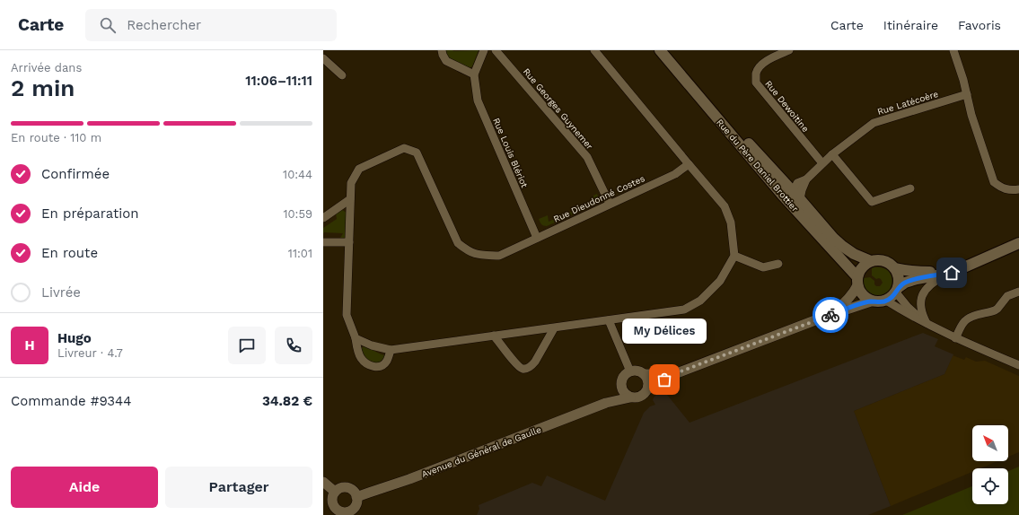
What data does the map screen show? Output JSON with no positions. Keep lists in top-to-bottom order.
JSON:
{
  "streets": {
    "main road": ["Rue du Père Daniel Brottier"],
    "street": [
      "Rue Latécoère",
      "Rue Dewoitine",
      "Rue Georges Guynemer",
      "Rue Louis Blériot",
      "Rue Dieudonné Costes",
      "Avenue du Général de Gaulle"
    ]
  },
  "crossings": [
    ["Rue Latécoère", "Rue Dewoitine"],
    ["Rue Latécoère", "Rue du Père Daniel Brottier"],
    ["Rue Georges Guynemer", "Rue Dieudonné Costes"],
    ["Rue Louis Blériot", "Rue Dieudonné Costes"]
  ],
  "places": ["My Délices"],
  "north": "top left",
  "page": {
    "header": "Carte",
    "search": "Rechercher",
    "nav": ["Carte", "Itinéraire", "Favoris"],
    "heading": ["2 min", "Arrivée dans", "11:06–11:11"],
    "panel": [
      "Hugo",
      "Livreur · 4.7",
      "Commande #9344",
      "34.82 €"
    ],
    "bar": "En route · 110 m",
    "list": [
      ["Confirmée", "10:44"],
      ["En préparation", "10:59"],
      ["En route", "11:01"],
      "Livrée"
    ],
    "bubble": "My Délices",
    "round": "H",
    "buttons": ["Aide", "Partager"]
  }
}
